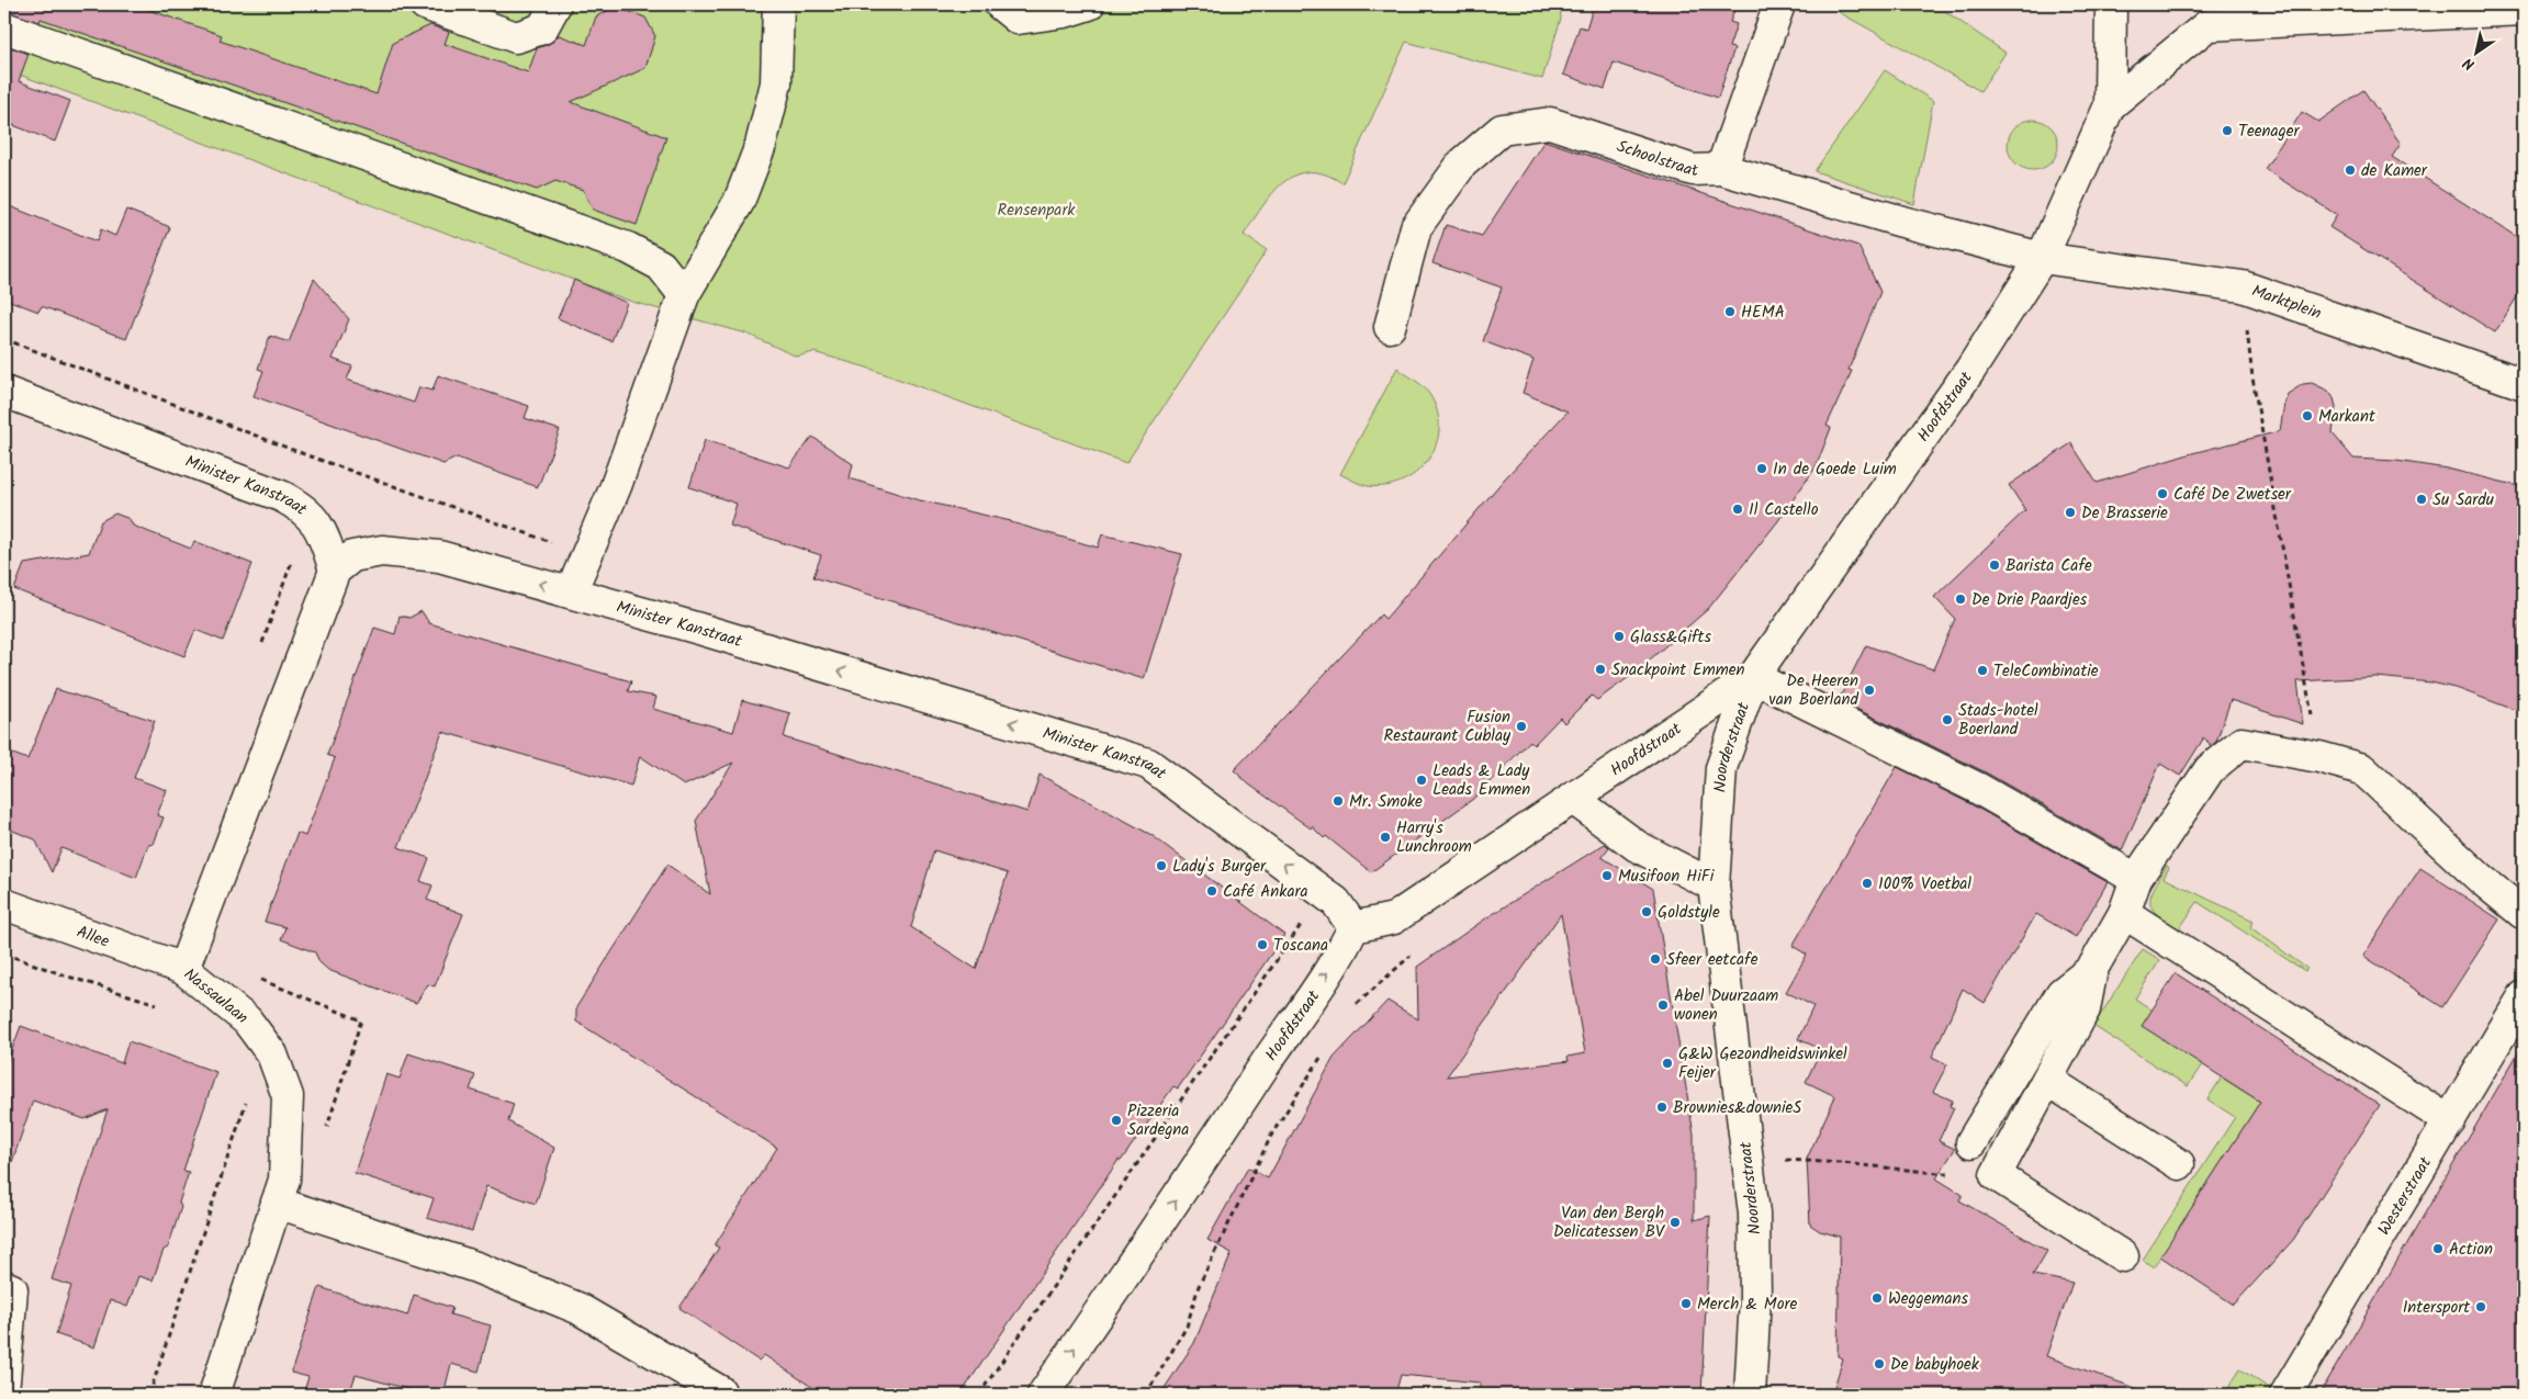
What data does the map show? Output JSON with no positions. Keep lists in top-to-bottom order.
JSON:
{
  "streets": {
    "street": [
      "Schoolstraat",
      "Marktplein",
      "Hoofdstraat",
      "Minister Kanstraat",
      "Noorderstraat",
      "Allee",
      "Nassaulaan",
      "Westerstraat"
    ]
  },
  "crossings": [
    ["Schoolstraat", "Marktplein"],
    ["Schoolstraat", "Hoofdstraat"],
    ["Marktplein", "Hoofdstraat"],
    ["Hoofdstraat", "Minister Kanstraat"],
    ["Hoofdstraat", "Noorderstraat"],
    ["Minister Kanstraat", "Nassaulaan"],
    ["Allee", "Nassaulaan"]
  ],
  "one_way": ["Minister Kanstraat"],
  "parks": ["Rensenpark"],
  "places": [
    "Teenager",
    "de Kamer",
    "HEMA",
    "Markant",
    "In de Goede Luim",
    "Café De Zwetser",
    "Su Sardu",
    "Il Castello",
    "De Brasserie",
    "Barista Cafe",
    "De Drie Paardjes",
    "Glass&Gifts",
    "Snackpoint Emmen",
    "TeleCombinatie",
    "De Heeren van Boerland",
    "Stads-hotel Boerland",
    "Fusion Restaurant Cublay",
    "Leads & Lady Leads Emmen",
    "Mr. Smoke",
    "Harry's Lunchroom",
    "Lady's Burger",
    "Musifoon HiFi",
    "100% Voetbal",
    "Café Ankara",
    "Goldstyle",
    "Toscana",
    "Sfeer eetcafe",
    "Abel Duurzaam wonen",
    "G&W Gezondheidswinkel Feijer",
    "Brownies&downieS",
    "Pizzeria Sardegna",
    "Van den Bergh Delicatessen BV",
    "Action",
    "Weggemans",
    "Merch & More",
    "Intersport",
    "De babyhoek"
  ],
  "north": "bottom left"
}
